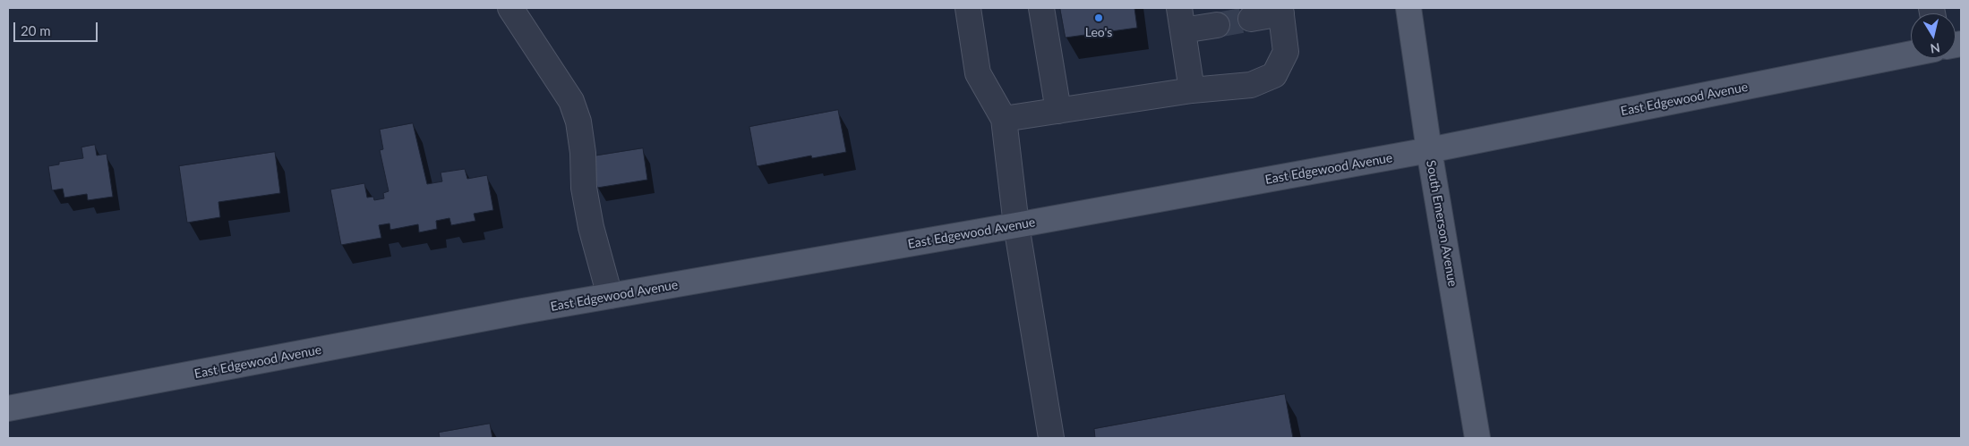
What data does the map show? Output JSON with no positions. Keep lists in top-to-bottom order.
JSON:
{
  "streets": {
    "main road": ["East Edgewood Avenue", "South Emerson Avenue"]
  },
  "crossings": [
    ["East Edgewood Avenue", "South Emerson Avenue"]
  ],
  "places": ["Leo's"],
  "scale_bar": "20 m",
  "north": "bottom"
}
